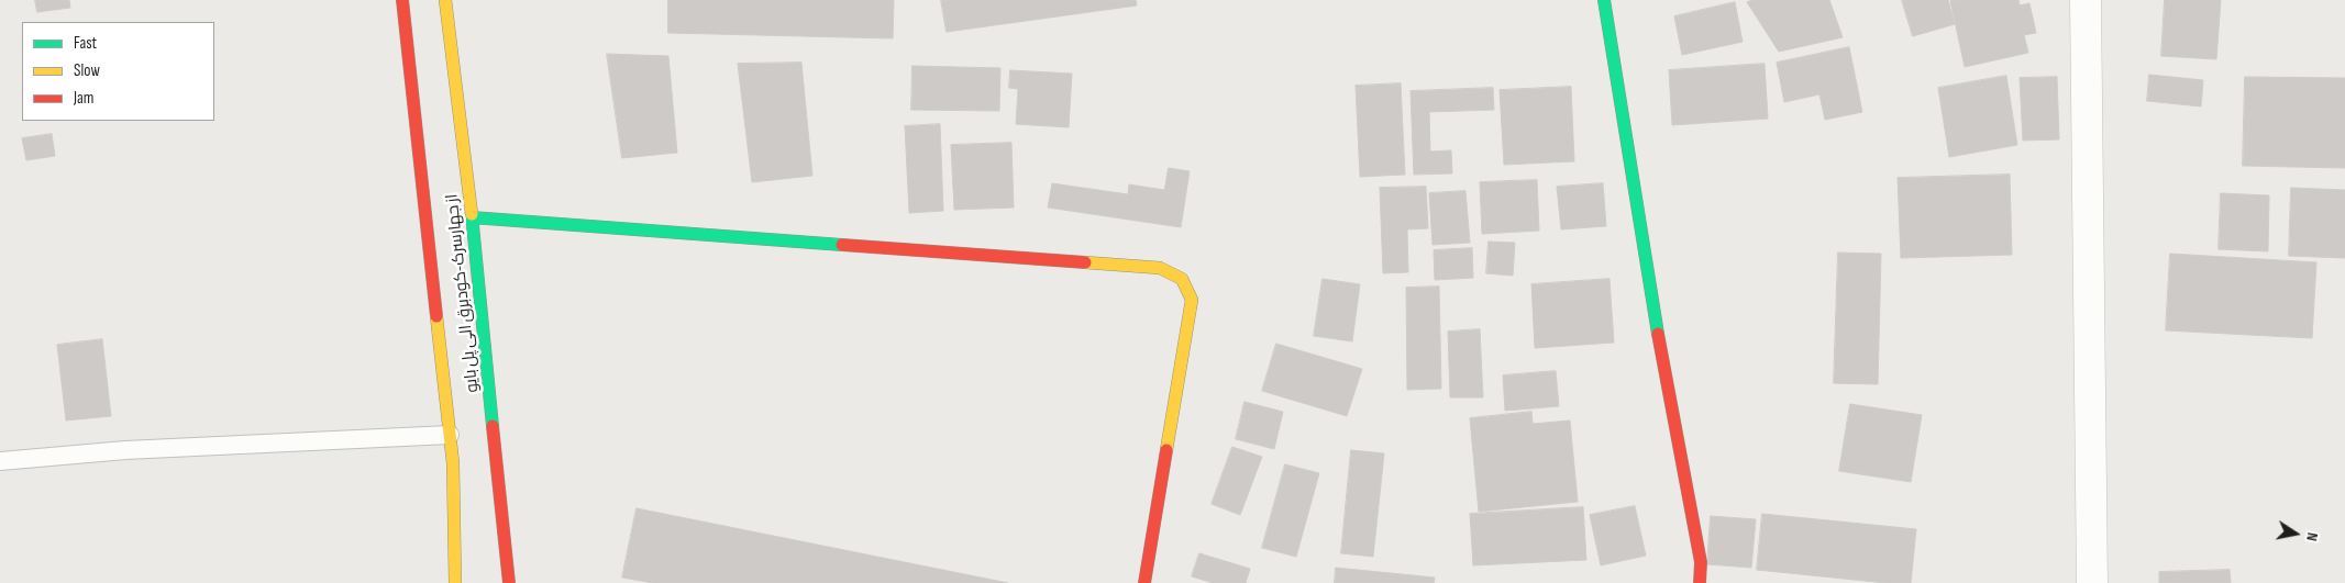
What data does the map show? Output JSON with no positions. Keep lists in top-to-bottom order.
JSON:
{
  "streets": {
    "street": ["از جهارسرک-کودبرق الی پل بایو"]
  },
  "legend": ["Fast", "Slow", "Jam"],
  "north": "right"
}
